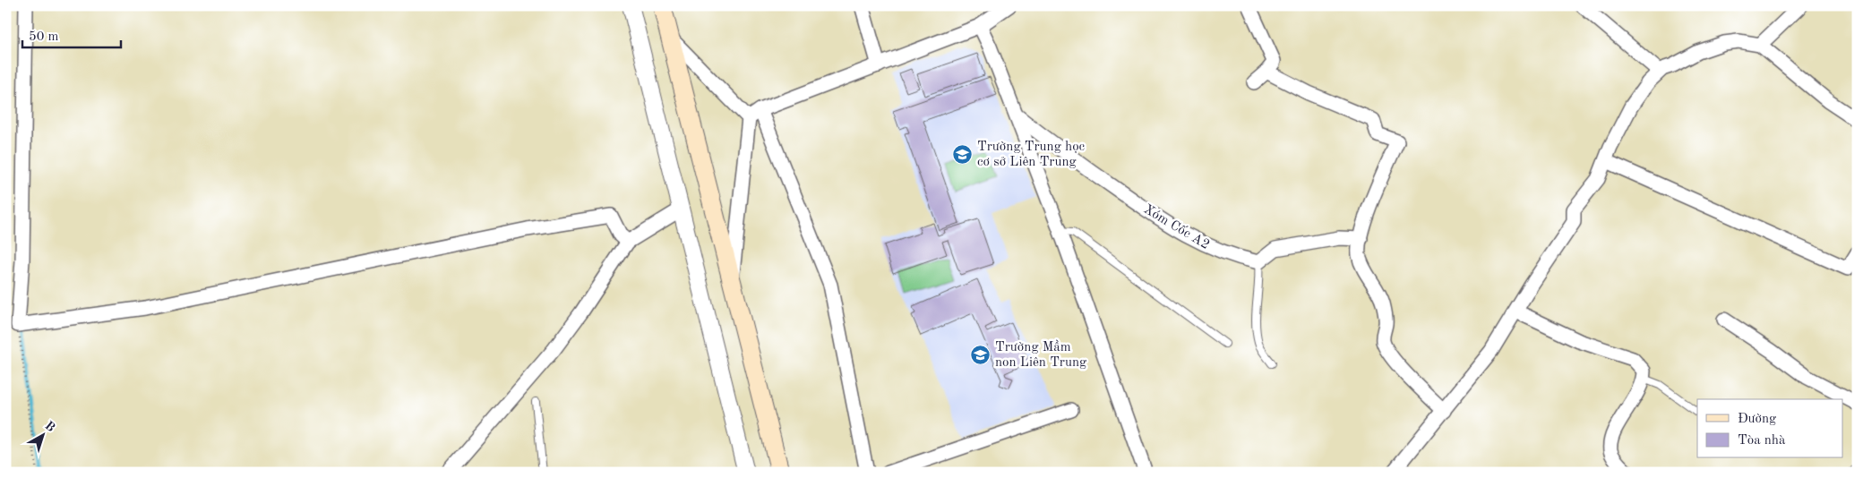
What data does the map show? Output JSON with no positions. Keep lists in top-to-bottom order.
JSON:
{
  "streets": {
    "street": ["Xóm Cốc A2"]
  },
  "places": {
    "school or university": ["Trường Trung học cơ sở Liên Trung", "Trường Mầm non Liên Trung"]
  },
  "legend": ["Đường", "Tòa nhà"],
  "scale_bar": "50 m",
  "north": "top right"
}
